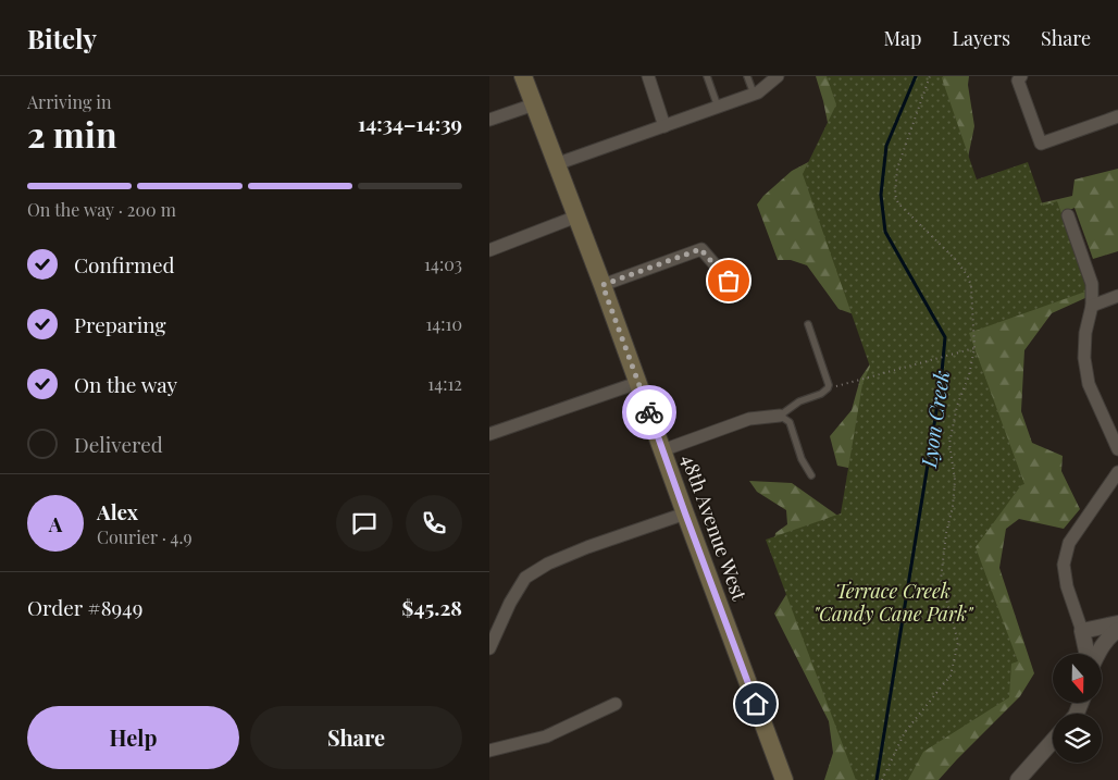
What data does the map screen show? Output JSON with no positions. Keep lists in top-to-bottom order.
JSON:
{
  "streets": {
    "main road": ["48th Avenue West"]
  },
  "water": ["Lyon Creek"],
  "parks": ["Terrace Creek \"Candy Cane Park\""],
  "north": "bottom",
  "page": {
    "header": "Bitely",
    "nav": ["Map", "Layers", "Share"],
    "heading": ["2 min", "Arriving in", "14:34–14:39"],
    "panel": [
      "Alex",
      "Courier · 4.9",
      "Order #8949",
      "$45.28"
    ],
    "bar": "On the way · 200 m",
    "list": [
      ["Confirmed", "14:03"],
      ["Preparing", "14:10"],
      ["On the way", "14:12"],
      "Delivered"
    ],
    "round": "A",
    "buttons": ["Help", "Share"]
  }
}
